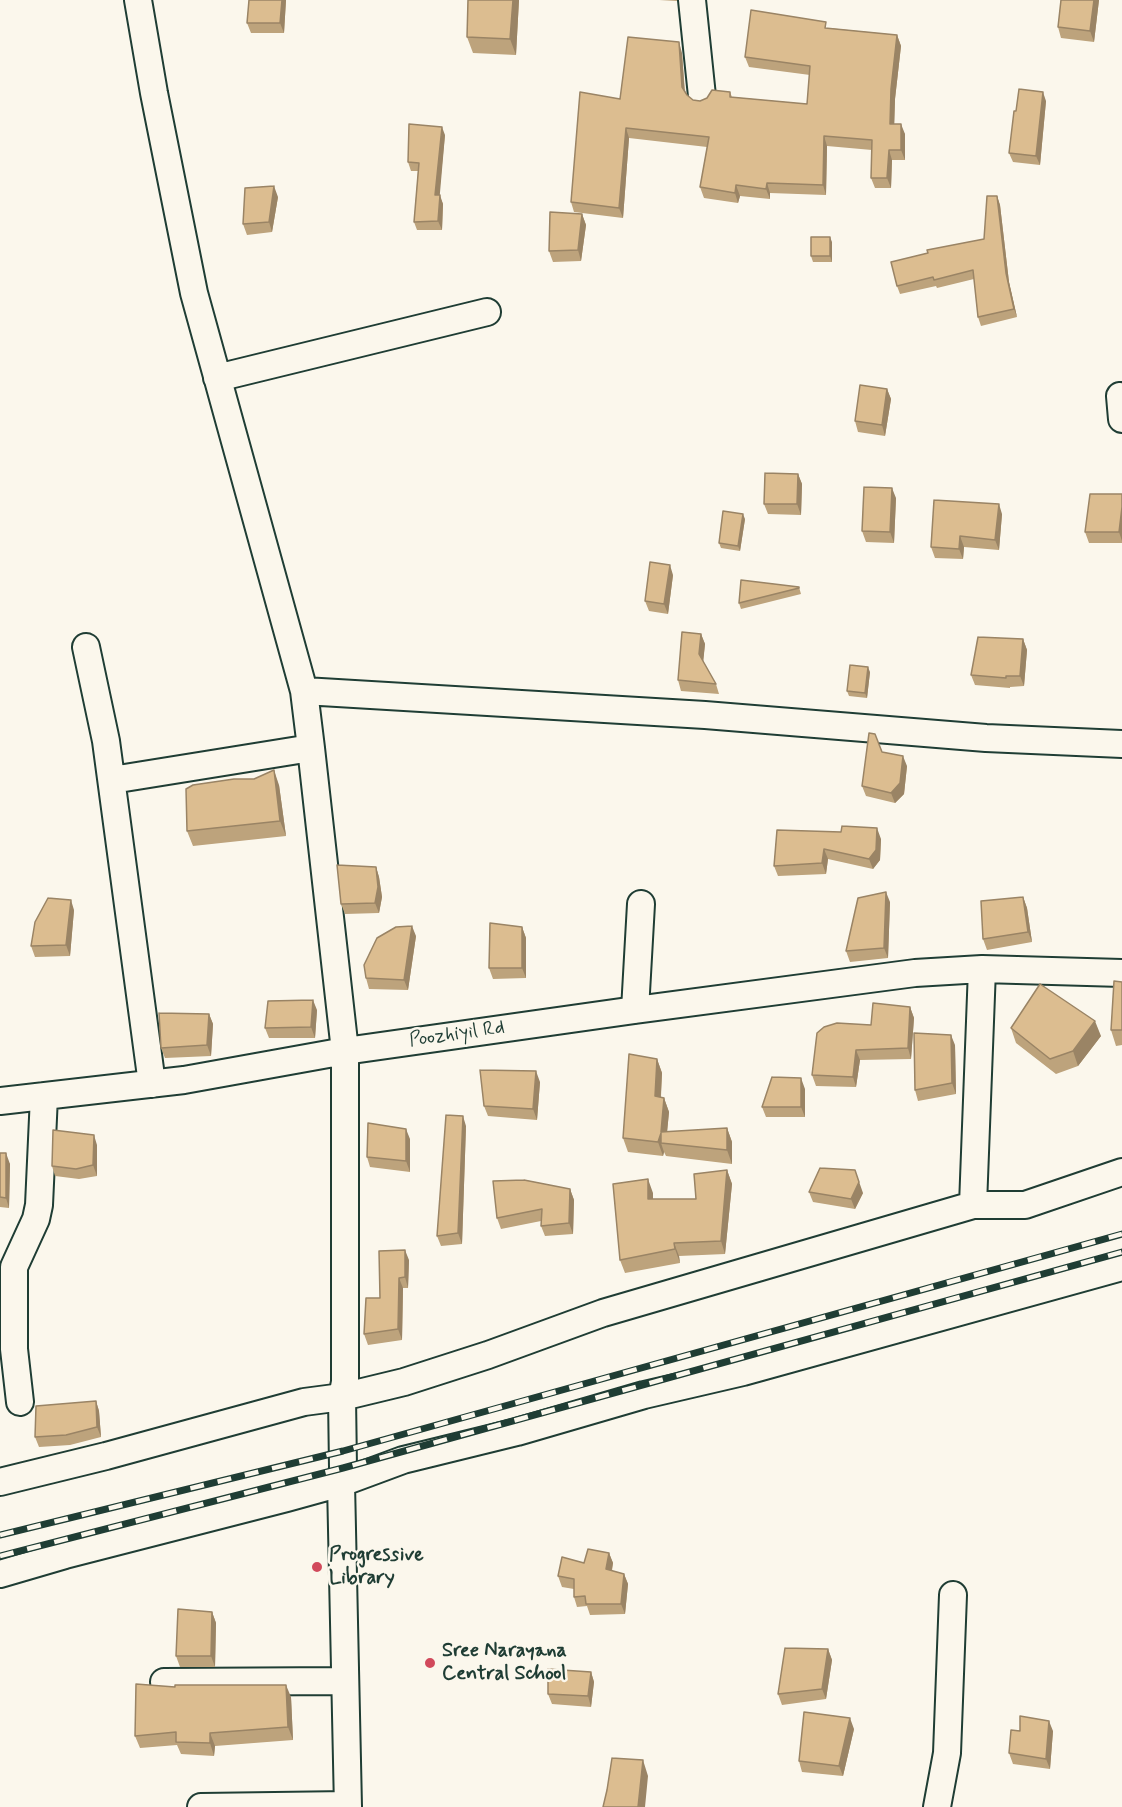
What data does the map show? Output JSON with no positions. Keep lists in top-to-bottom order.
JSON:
{
  "streets": {
    "street": ["Poozhiyil Rd"]
  },
  "places": ["Progressive Library", "Sree Narayana Central School"]
}
